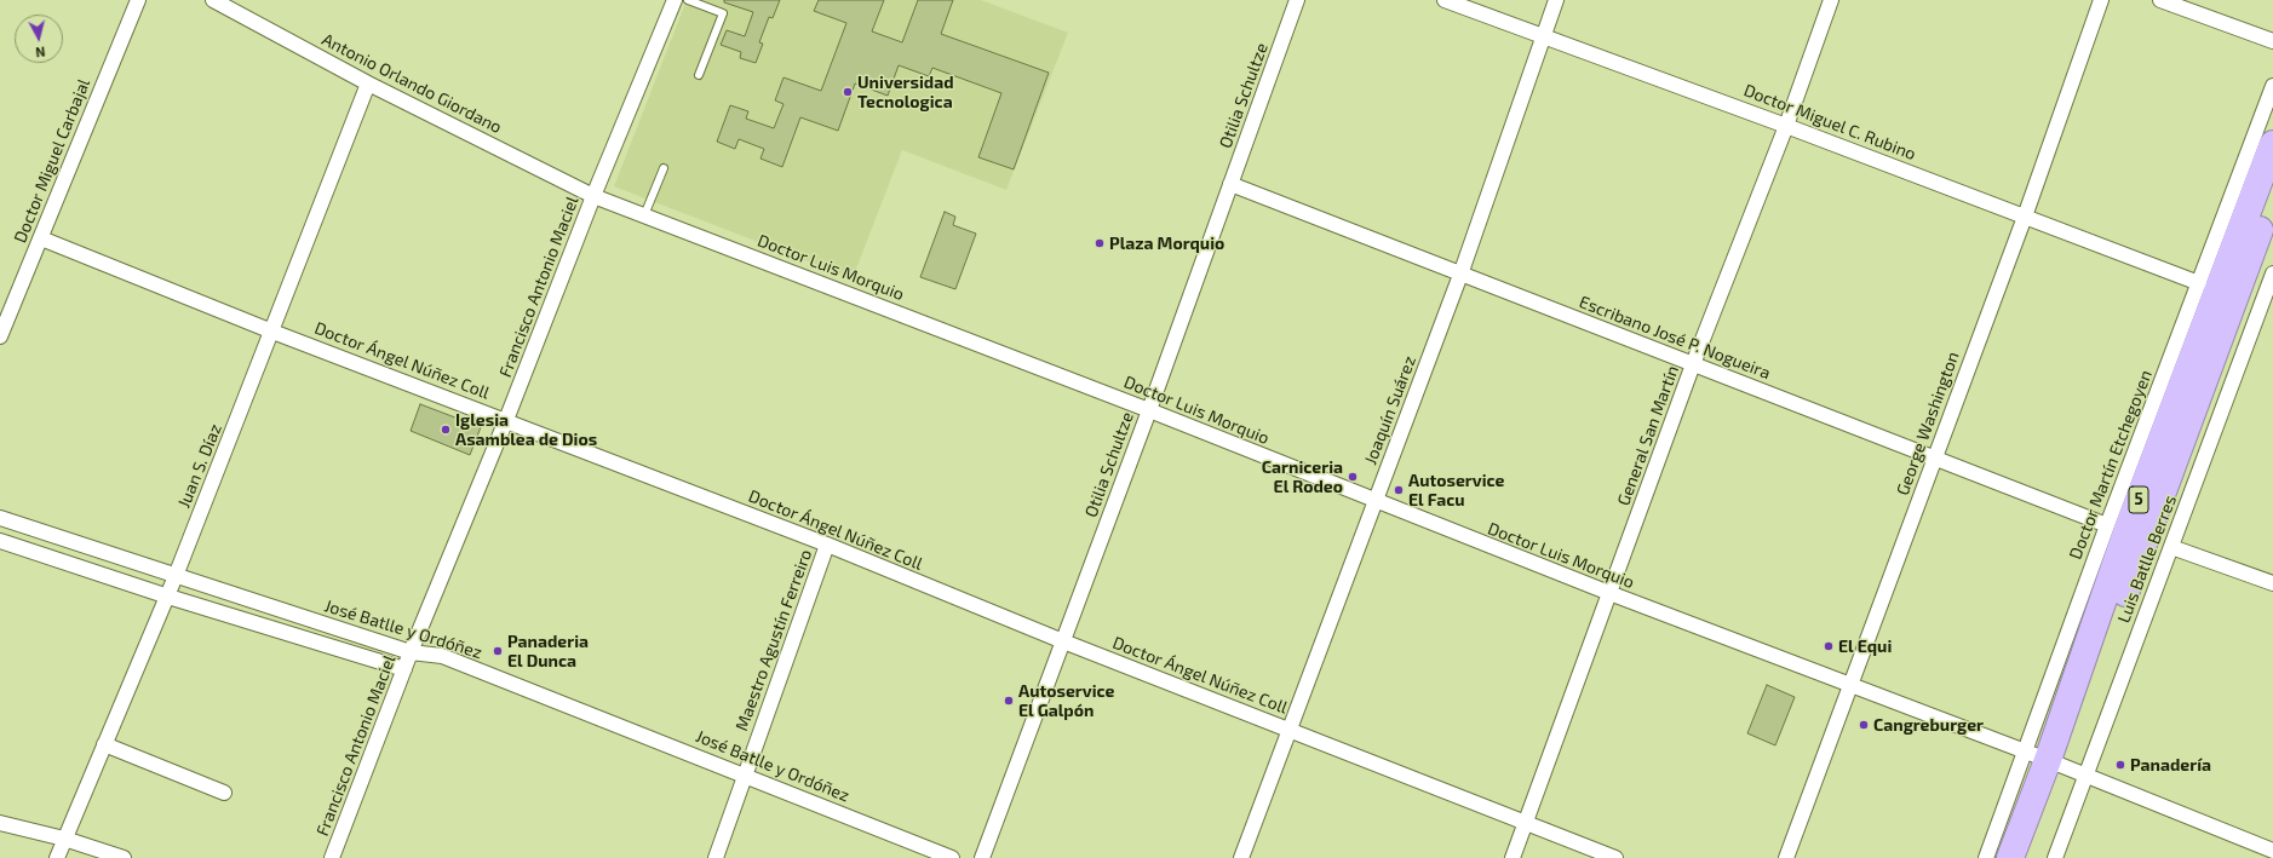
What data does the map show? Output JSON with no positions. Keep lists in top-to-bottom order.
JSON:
{
  "streets": {
    "highway": ["5"],
    "street": [
      "Antonio Orlando Giordano",
      "Otilia Schultze",
      "Doctor Miguel C. Rubino",
      "Doctor Miguel Carbajal",
      "Doctor Luis Morquio",
      "Francisco Antonio Maciel",
      "Escribano José P. Nogueira",
      "Doctor Ángel Núñez Coll",
      "Joaquín Suárez",
      "George Washington",
      "General San Martín",
      "Doctor Martín Etchegoyen",
      "Juan S. Díaz",
      "Luis Batlle Berres",
      "José Batlle y Ordóñez",
      "Maestro Agustín Ferreiro"
    ]
  },
  "crossings": [
    ["Antonio Orlando Giordano", "Doctor Luis Morquio"],
    ["Antonio Orlando Giordano", "Francisco Antonio Maciel"],
    ["Antonio Orlando Giordano", "Juan S. Díaz"],
    ["Otilia Schultze", "Doctor Luis Morquio"],
    ["Otilia Schultze", "Escribano José P. Nogueira"],
    ["Otilia Schultze", "Doctor Ángel Núñez Coll"],
    ["Doctor Miguel C. Rubino", "Joaquín Suárez"],
    ["Doctor Miguel C. Rubino", "George Washington"],
    ["Doctor Miguel C. Rubino", "General San Martín"],
    ["Doctor Miguel C. Rubino", "Doctor Martín Etchegoyen"],
    ["Doctor Miguel Carbajal", "Doctor Ángel Núñez Coll"],
    ["Doctor Luis Morquio", "Francisco Antonio Maciel"],
    ["Doctor Luis Morquio", "Joaquín Suárez"],
    ["Doctor Luis Morquio", "George Washington"],
    ["Doctor Luis Morquio", "General San Martín"],
    ["Doctor Luis Morquio", "Doctor Martín Etchegoyen"],
    ["Doctor Luis Morquio", "5"],
    ["Doctor Luis Morquio", "Luis Batlle Berres"],
    ["Francisco Antonio Maciel", "Doctor Ángel Núñez Coll"],
    ["Francisco Antonio Maciel", "José Batlle y Ordóñez"],
    ["Escribano José P. Nogueira", "Joaquín Suárez"],
    ["Escribano José P. Nogueira", "George Washington"],
    ["Escribano José P. Nogueira", "General San Martín"],
    ["Escribano José P. Nogueira", "Doctor Martín Etchegoyen"],
    ["Doctor Ángel Núñez Coll", "Joaquín Suárez"],
    ["Doctor Ángel Núñez Coll", "General San Martín"],
    ["Doctor Ángel Núñez Coll", "Juan S. Díaz"],
    ["Doctor Ángel Núñez Coll", "Maestro Agustín Ferreiro"],
    ["Doctor Martín Etchegoyen", "5"],
    ["Doctor Martín Etchegoyen", "Luis Batlle Berres"],
    ["Juan S. Díaz", "José Batlle y Ordóñez"],
    ["5", "Luis Batlle Berres"],
    ["José Batlle y Ordóñez", "Maestro Agustín Ferreiro"]
  ],
  "places": [
    "Universidad Tecnologica",
    "Plaza Morquio",
    "Iglesia Asamblea de Dios",
    "Carniceria El Rodeo",
    "Autoservice El Facu",
    "El Equi",
    "Panaderia El Dunca",
    "Autoservice El Galpón",
    "Cangreburger",
    "Panadería"
  ],
  "north": "bottom"
}
